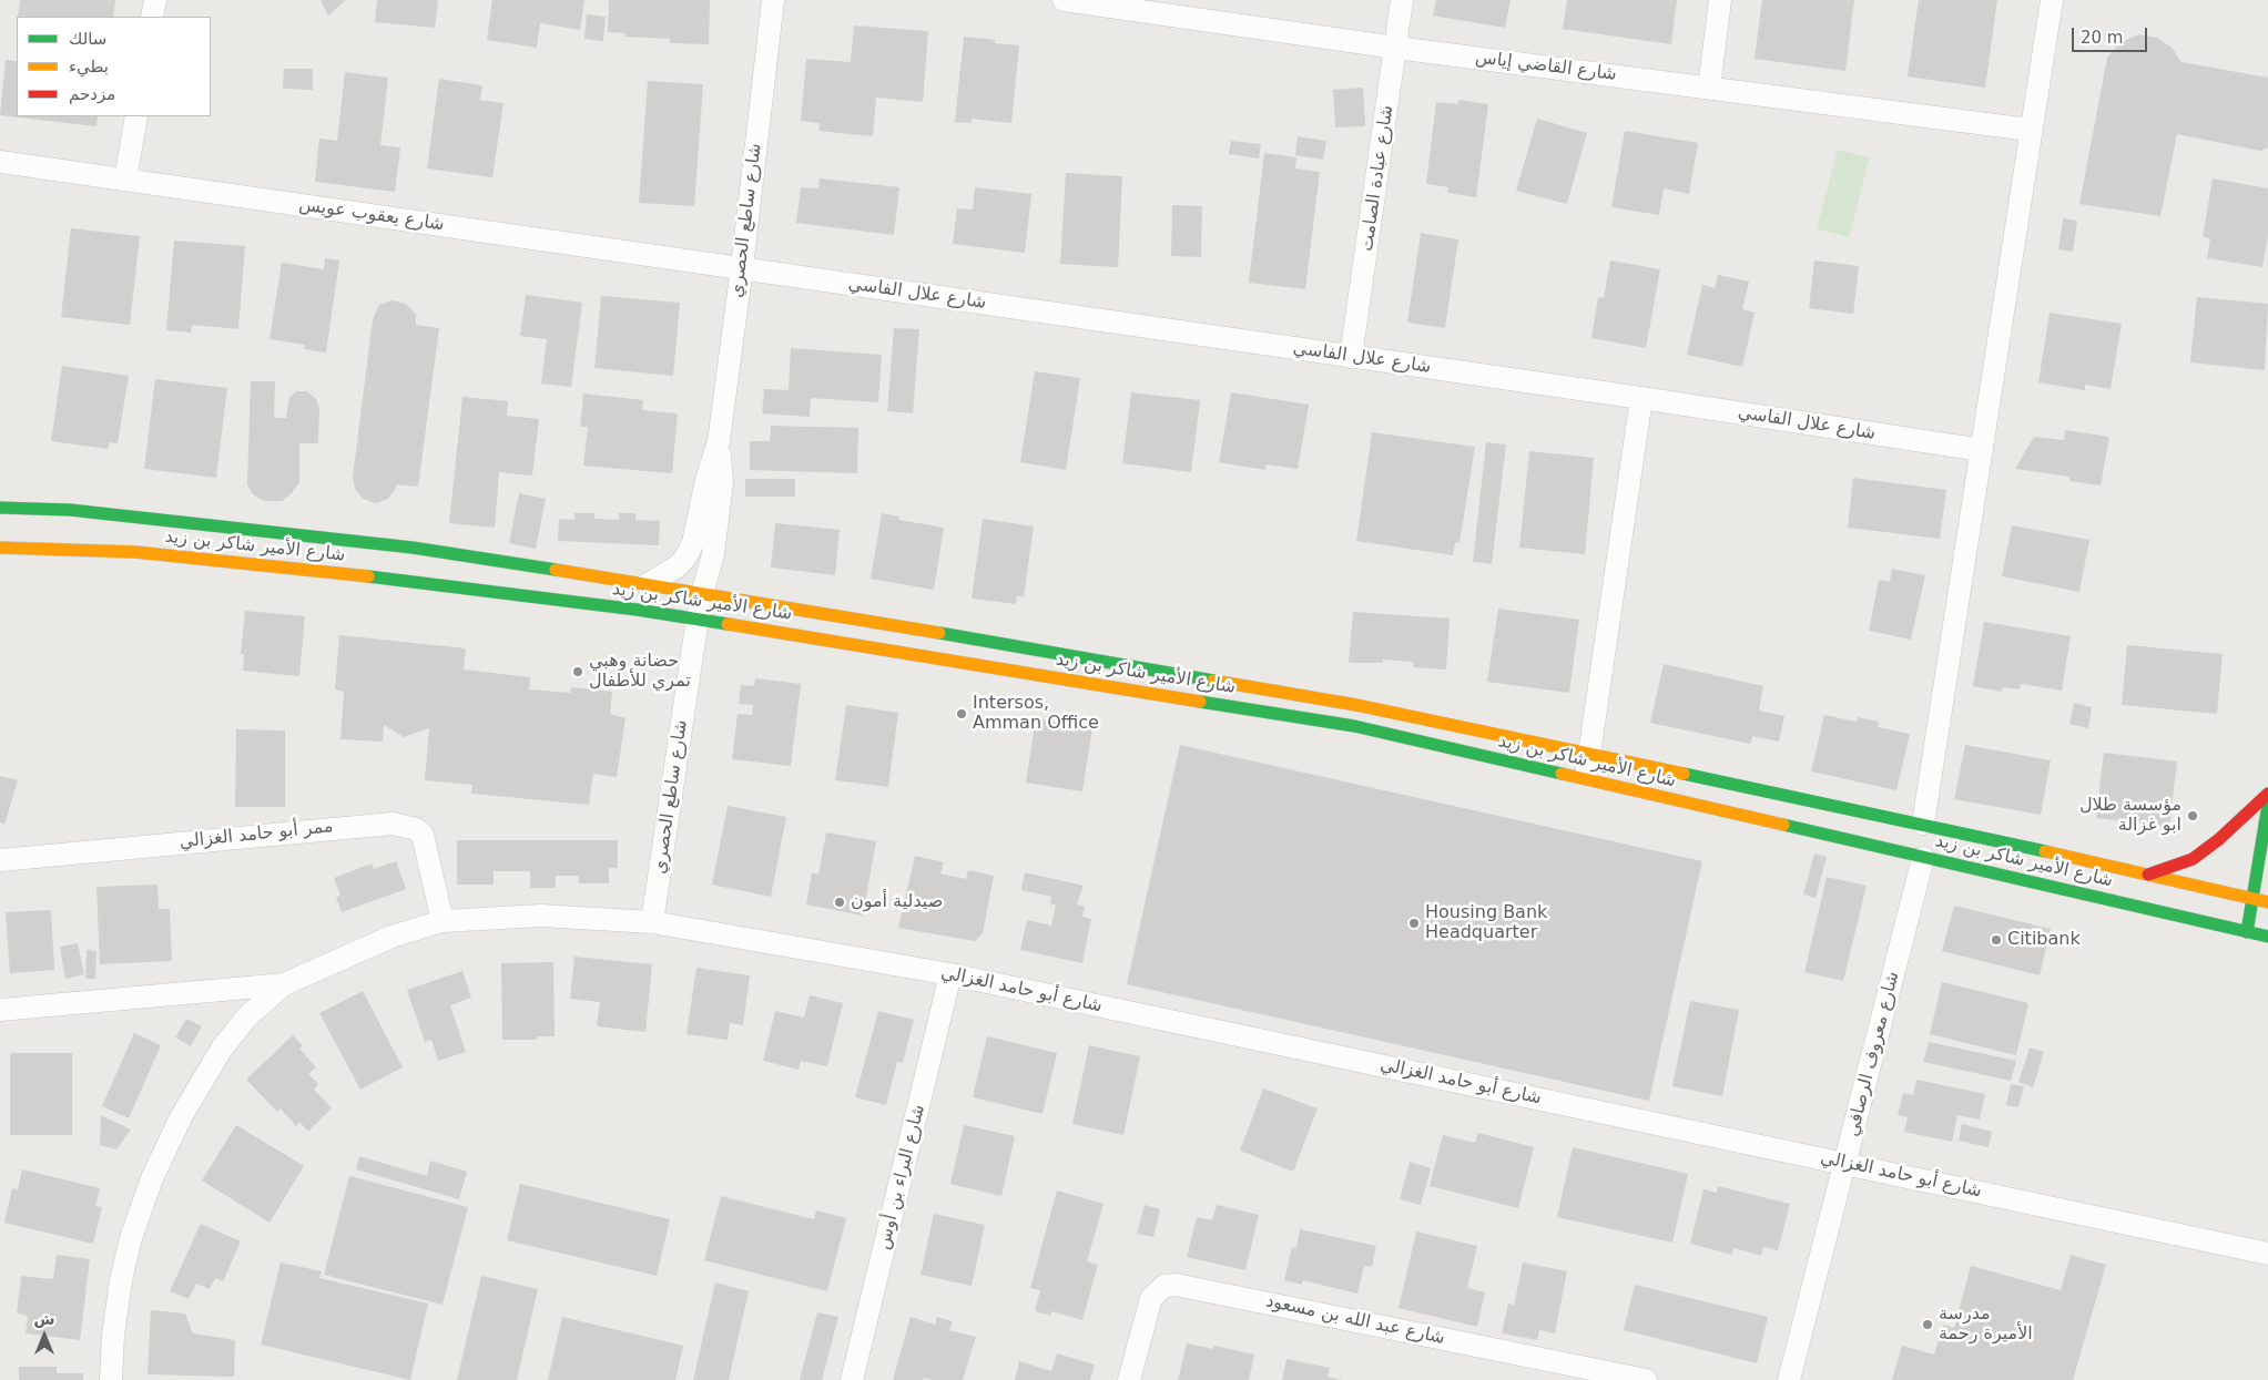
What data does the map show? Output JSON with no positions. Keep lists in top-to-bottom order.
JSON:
{
  "streets": {
    "main road": ["شارع الأمير شاكر بن زيد"],
    "street": [
      "شارع القاضي إياس",
      "شارع عبادة الصامت",
      "شارع يعقوب عويس",
      "شارع ساطع الحصري",
      "شارع علال الفاسي",
      "ممر أبو حامد الغزالي",
      "شارع أبو حامد الغزالي",
      "شارع معروف الرصافي",
      "شارع البراء بن أوس",
      "شارع عبد الله بن مسعود"
    ]
  },
  "crossings": [
    ["شارع القاضي إياس", "شارع عبادة الصامت"],
    ["شارع عبادة الصامت", "شارع علال الفاسي"],
    ["شارع يعقوب عويس", "شارع ساطع الحصري"],
    ["شارع يعقوب عويس", "شارع علال الفاسي"],
    ["شارع ساطع الحصري", "شارع علال الفاسي"],
    ["شارع ساطع الحصري", "شارع الأمير شاكر بن زيد"],
    ["شارع ساطع الحصري", "شارع أبو حامد الغزالي"],
    ["شارع الأمير شاكر بن زيد", "شارع معروف الرصافي"],
    ["ممر أبو حامد الغزالي", "شارع أبو حامد الغزالي"],
    ["شارع أبو حامد الغزالي", "شارع معروف الرصافي"],
    ["شارع أبو حامد الغزالي", "شارع البراء بن أوس"]
  ],
  "places": [
    "حضانة وهبي تمري للأطفال",
    "Intersos, Amman Office",
    "مؤسسة طلال ابو غزالة",
    "صيدلية أمون",
    "Housing Bank Headquarter",
    "Citibank",
    "مدرسة الأميرة رحمة"
  ],
  "legend": ["سالك", "بطيء", "مزدحم"],
  "scale_bar": "20 m",
  "north": "top"
}
